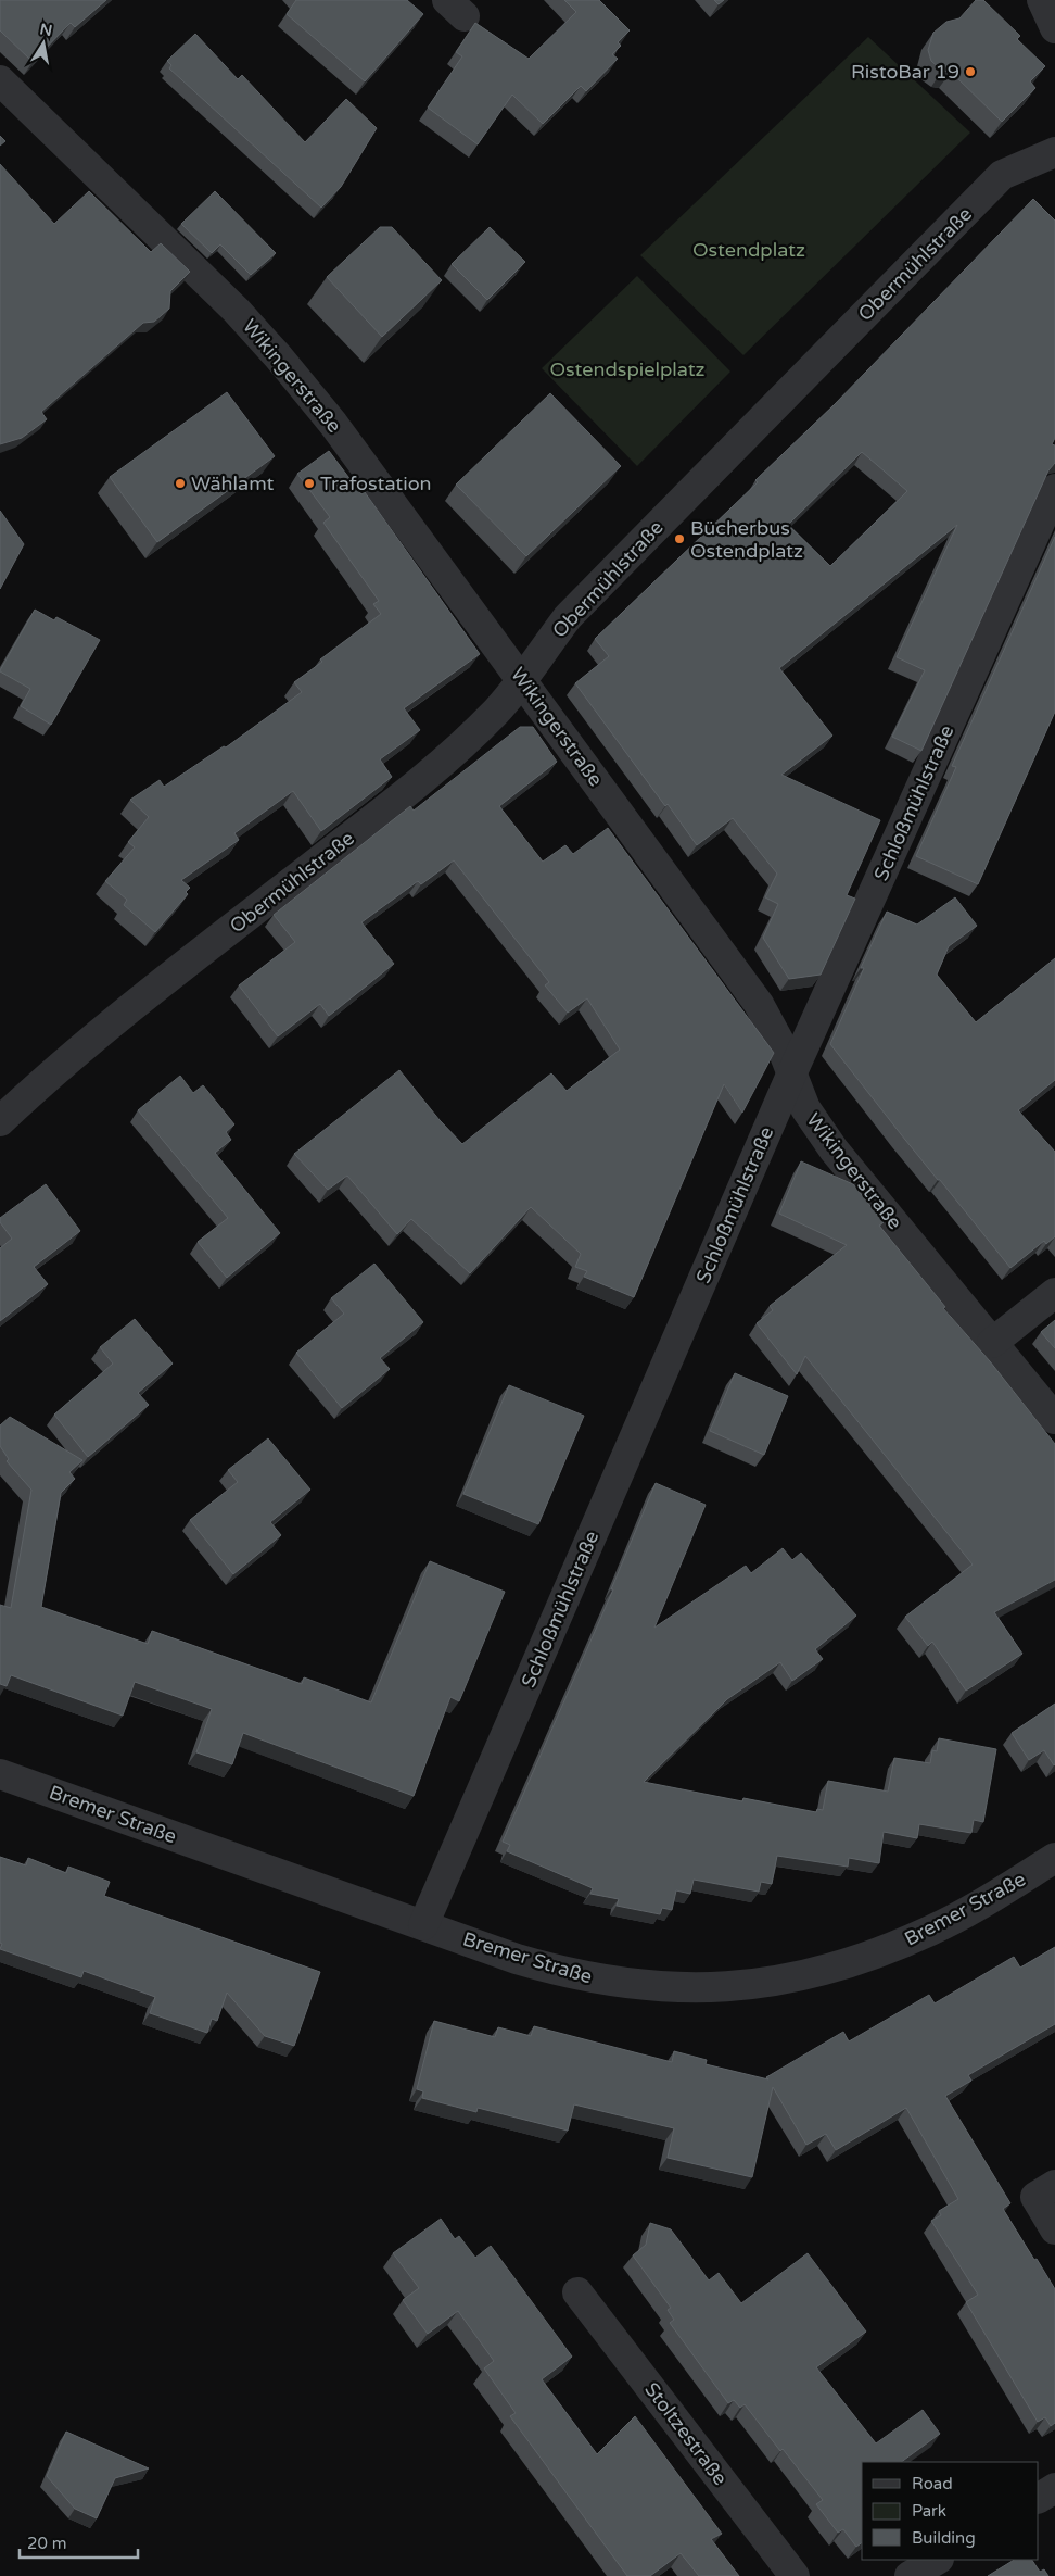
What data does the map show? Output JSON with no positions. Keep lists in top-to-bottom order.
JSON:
{
  "streets": {
    "street": [
      "Obermühlstraße",
      "Wikingerstraße",
      "Schloßmühlstraße",
      "Bremer Straße",
      "Stoltzestraße"
    ]
  },
  "crossings": [
    ["Obermühlstraße", "Wikingerstraße"],
    ["Wikingerstraße", "Schloßmühlstraße"],
    ["Schloßmühlstraße", "Bremer Straße"]
  ],
  "parks": ["Ostendplatz", "Ostendspielplatz"],
  "places": [
    "RistoBar 19",
    "Wählamt",
    "Trafostation",
    "Bücherbus Ostendplatz"
  ],
  "legend": ["Road", "Park", "Building"],
  "scale_bar": "20 m",
  "north": "top"
}
